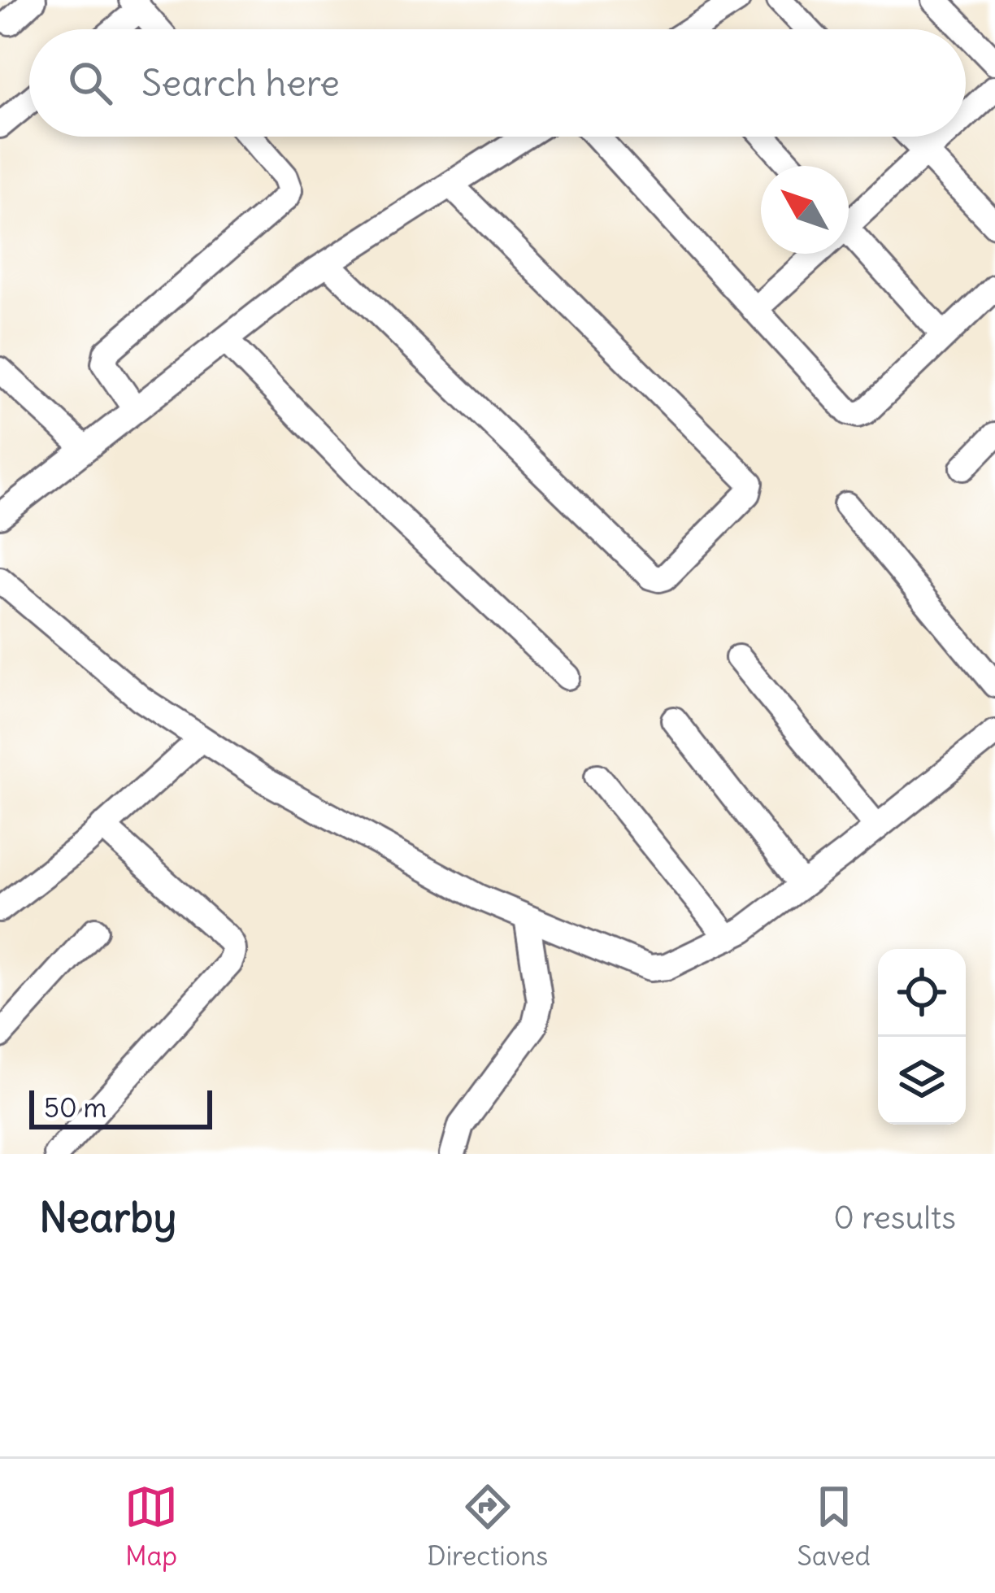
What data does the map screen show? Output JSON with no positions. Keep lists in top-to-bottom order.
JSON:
{
  "scale_bar": "50 m",
  "north": "top left",
  "page": {
    "search": "Search here",
    "scale": "50 m",
    "heading": ["Nearby", "0 results"],
    "nav": ["Map", "Directions", "Saved"]
  }
}
